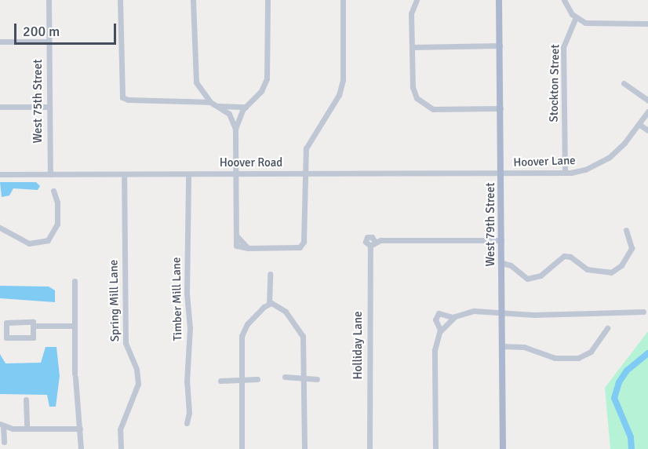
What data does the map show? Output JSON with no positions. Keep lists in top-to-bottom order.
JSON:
{
  "streets": {
    "main road": ["West 79th Street"],
    "street": [
      "Stockton Street",
      "West 75th Street",
      "Hoover Lane",
      "Hoover Road",
      "Timber Mill Lane",
      "Spring Mill Lane",
      "Holliday Lane"
    ]
  },
  "crossings": [
    ["Stockton Street", "Hoover Lane"],
    ["West 75th Street", "Hoover Road"],
    ["Hoover Lane", "Hoover Road"],
    ["Hoover Lane", "West 79th Street"],
    ["Hoover Road", "West 79th Street"],
    ["Hoover Road", "Timber Mill Lane"],
    ["Hoover Road", "Spring Mill Lane"]
  ],
  "scale_bar": "200 m"
}
